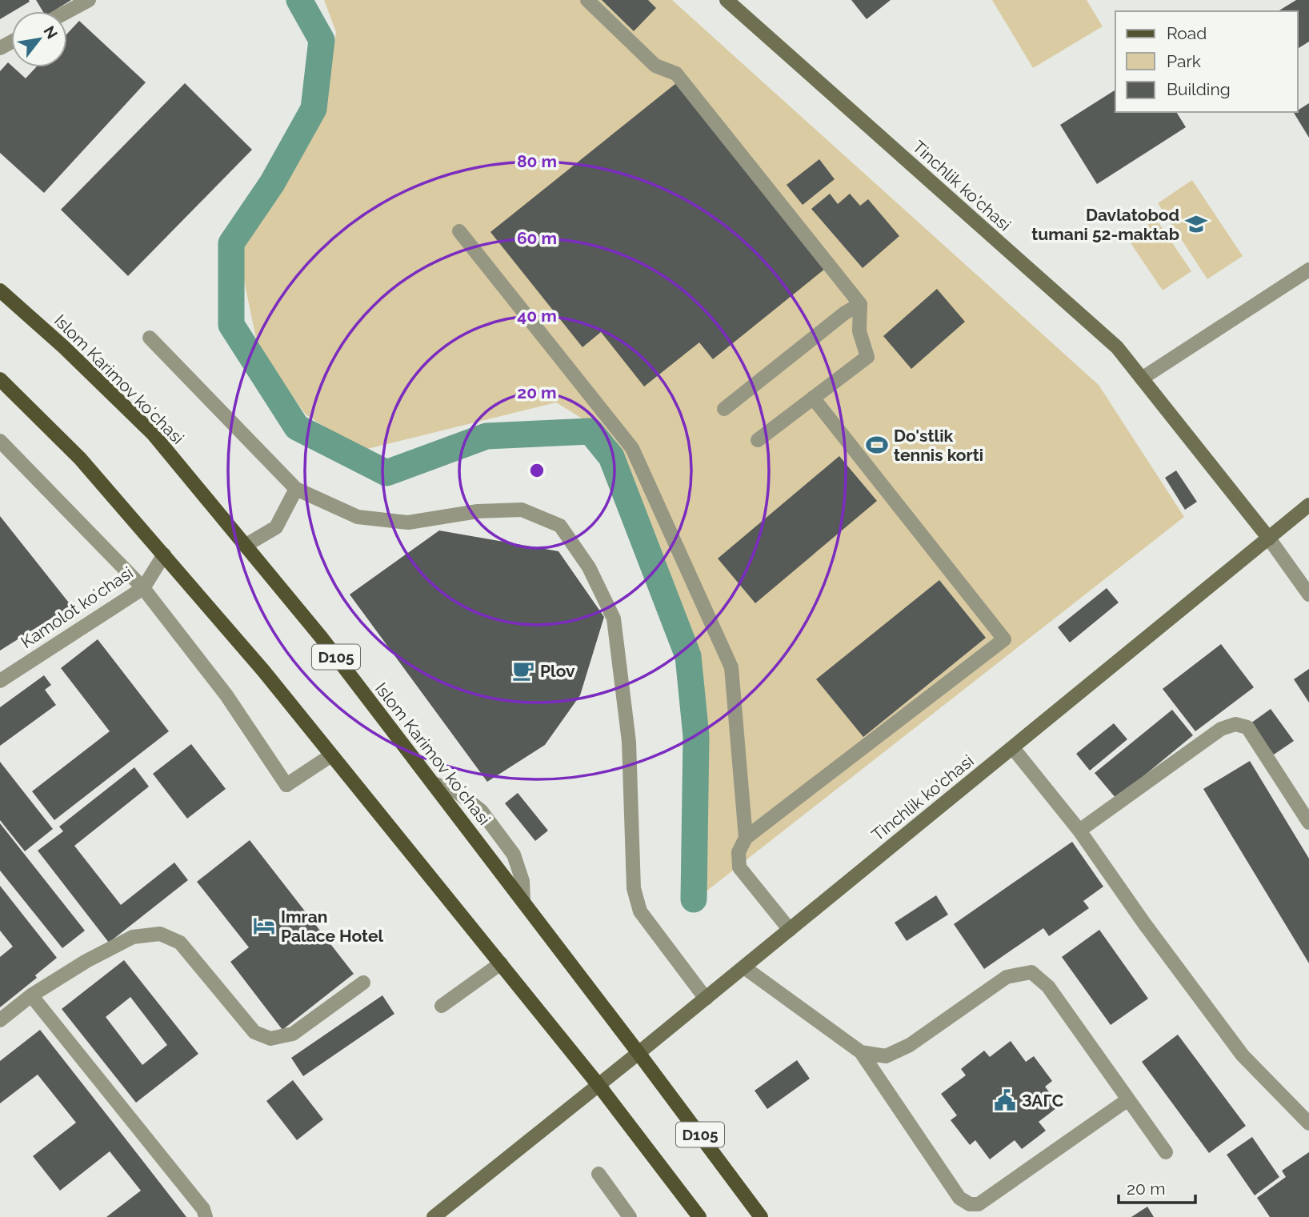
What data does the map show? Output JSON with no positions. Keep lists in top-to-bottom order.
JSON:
{
  "streets": {
    "main road": ["Islom Karimov koʻchasi", "D105"],
    "street": ["Tinchlik ko'chasi", "Kamolot koʻchasi"]
  },
  "crossings": [
    ["Tinchlik ko'chasi", "Islom Karimov koʻchasi"],
    ["Tinchlik ko'chasi", "D105"],
    ["Kamolot koʻchasi", "D105"]
  ],
  "places": {
    "school or university": ["Davlatobod tumani 52-maktab"],
    "sports": ["Do'stlik tennis korti"],
    "cafe": ["Plov"],
    "hotel": ["Imran Palace Hotel"],
    "public building": ["ЗАГС"]
  },
  "legend": ["Road", "Park", "Building"],
  "scale_bar": "20 m",
  "north": "top right",
  "rings": [
    "80 m",
    "60 m",
    "40 m",
    "20 m"
  ]
}
